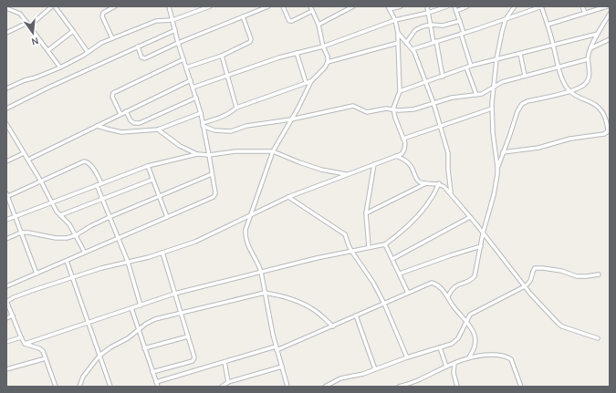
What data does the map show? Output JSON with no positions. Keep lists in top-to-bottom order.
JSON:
{
  "north": "bottom"
}
